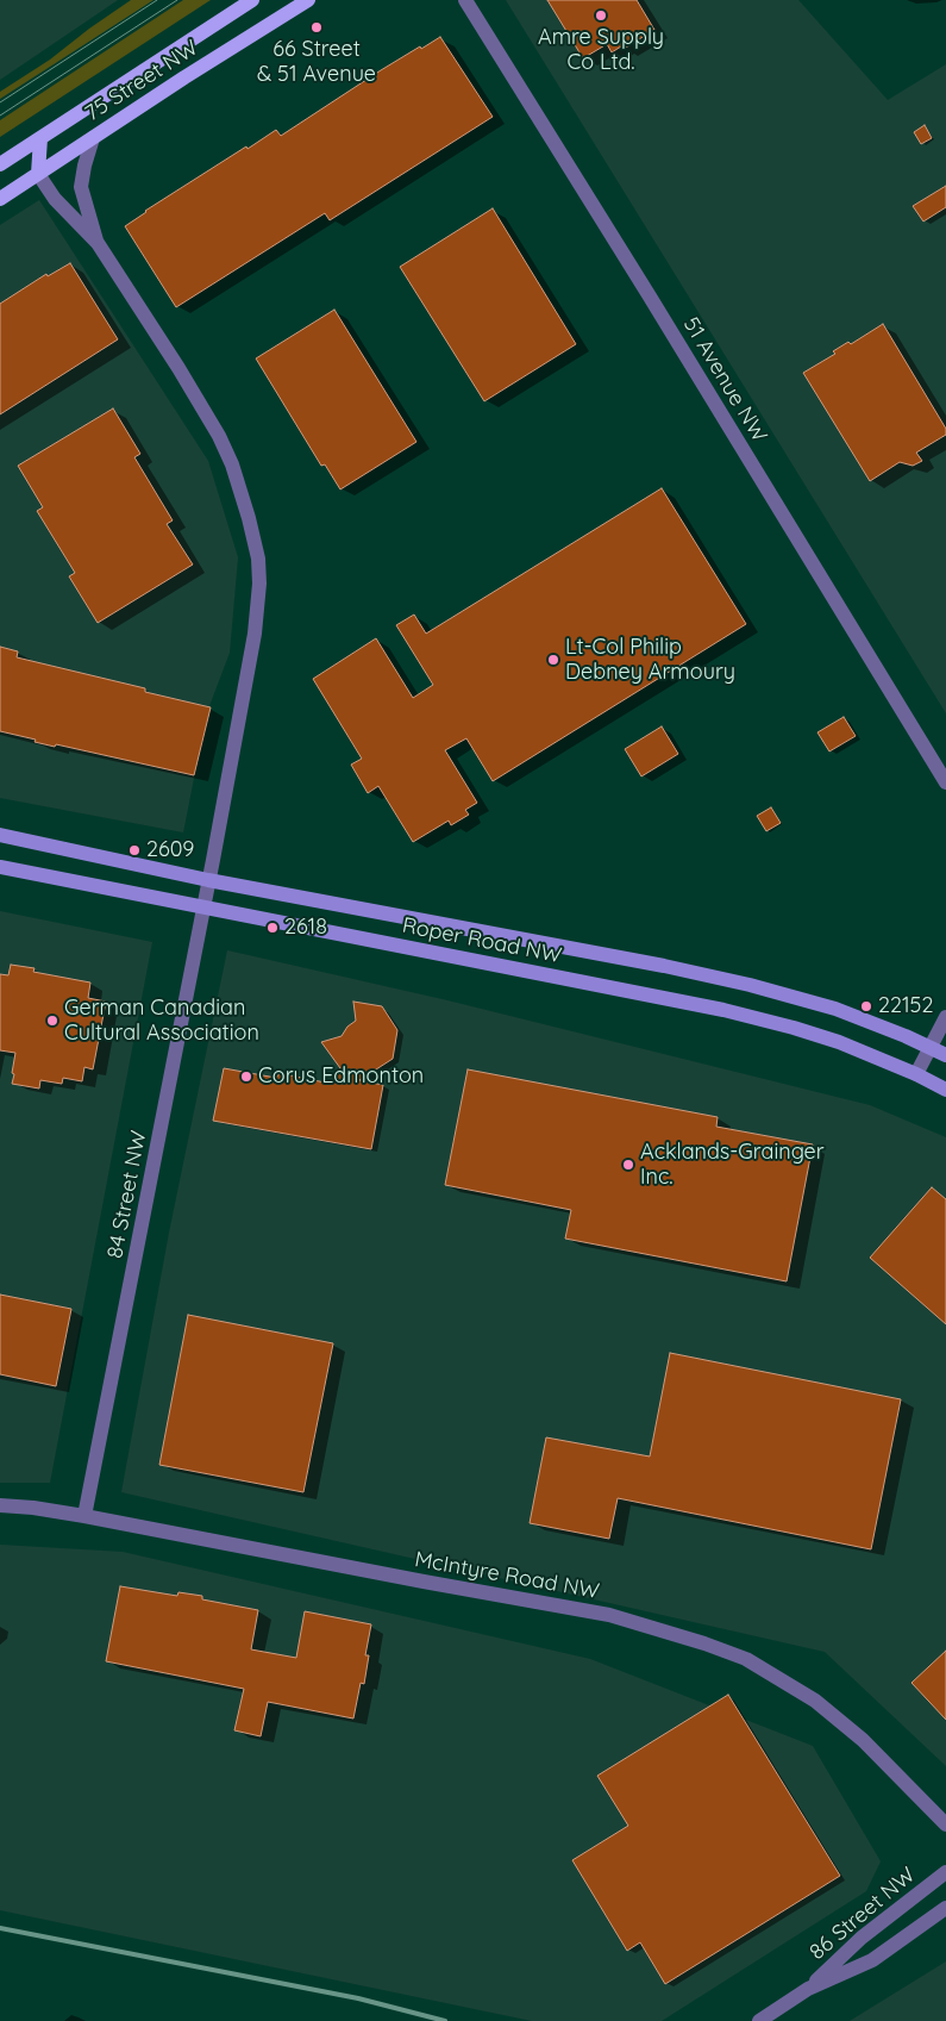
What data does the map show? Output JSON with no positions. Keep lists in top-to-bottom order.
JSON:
{
  "streets": {
    "main road": ["75 Street NW", "Roper Road NW"],
    "street": [
      "51 Avenue NW",
      "84 Street NW",
      "McIntyre Road NW",
      "86 Street NW"
    ]
  },
  "crossings": [
    ["Roper Road NW", "84 Street NW"],
    ["84 Street NW", "McIntyre Road NW"]
  ],
  "places": [
    "Amre Supply Co Ltd.",
    "66 Street & 51 Avenue",
    "Lt-Col Philip Debney Armoury",
    "2609",
    "2618",
    "22152",
    "German Canadian Cultural Association",
    "Corus Edmonton",
    "Acklands-Grainger Inc."
  ]
}
